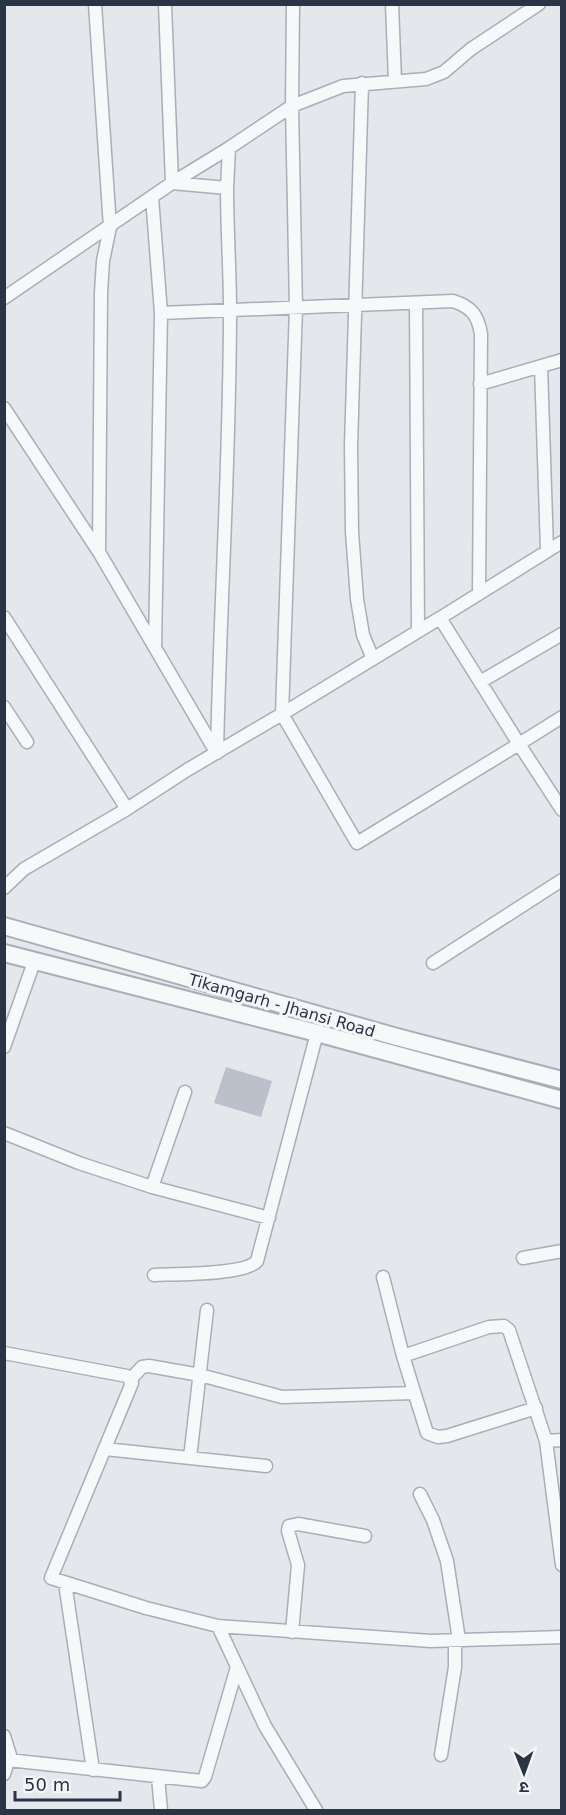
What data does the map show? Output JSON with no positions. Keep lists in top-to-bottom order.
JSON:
{
  "streets": {
    "street": ["Tikamgarh - Jhansi Road"]
  },
  "scale_bar": "50 m",
  "north": "bottom"
}
